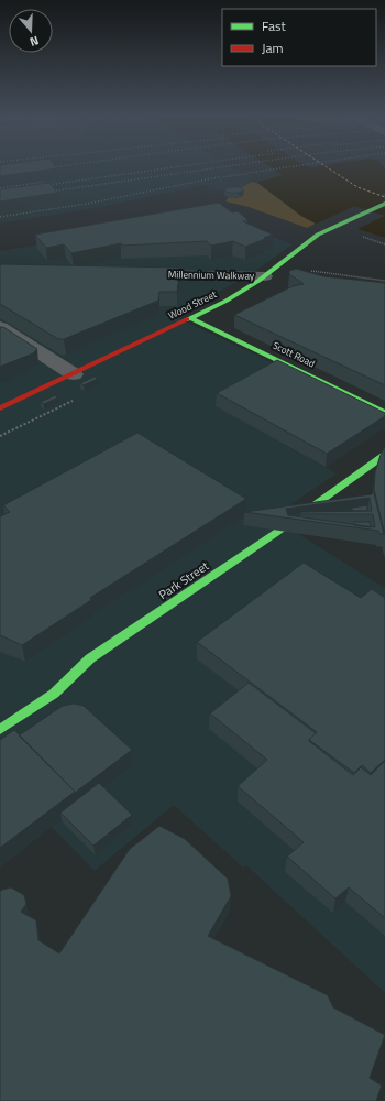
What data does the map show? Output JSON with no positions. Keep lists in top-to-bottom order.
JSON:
{
  "streets": {
    "street": [
      "Millennium Walkway",
      "Wood Street",
      "Scott Road",
      "Park Street"
    ]
  },
  "crossings": [
    ["Millennium Walkway", "Wood Street"],
    ["Wood Street", "Scott Road"]
  ],
  "legend": ["Fast", "Jam"],
  "north": "bottom"
}
